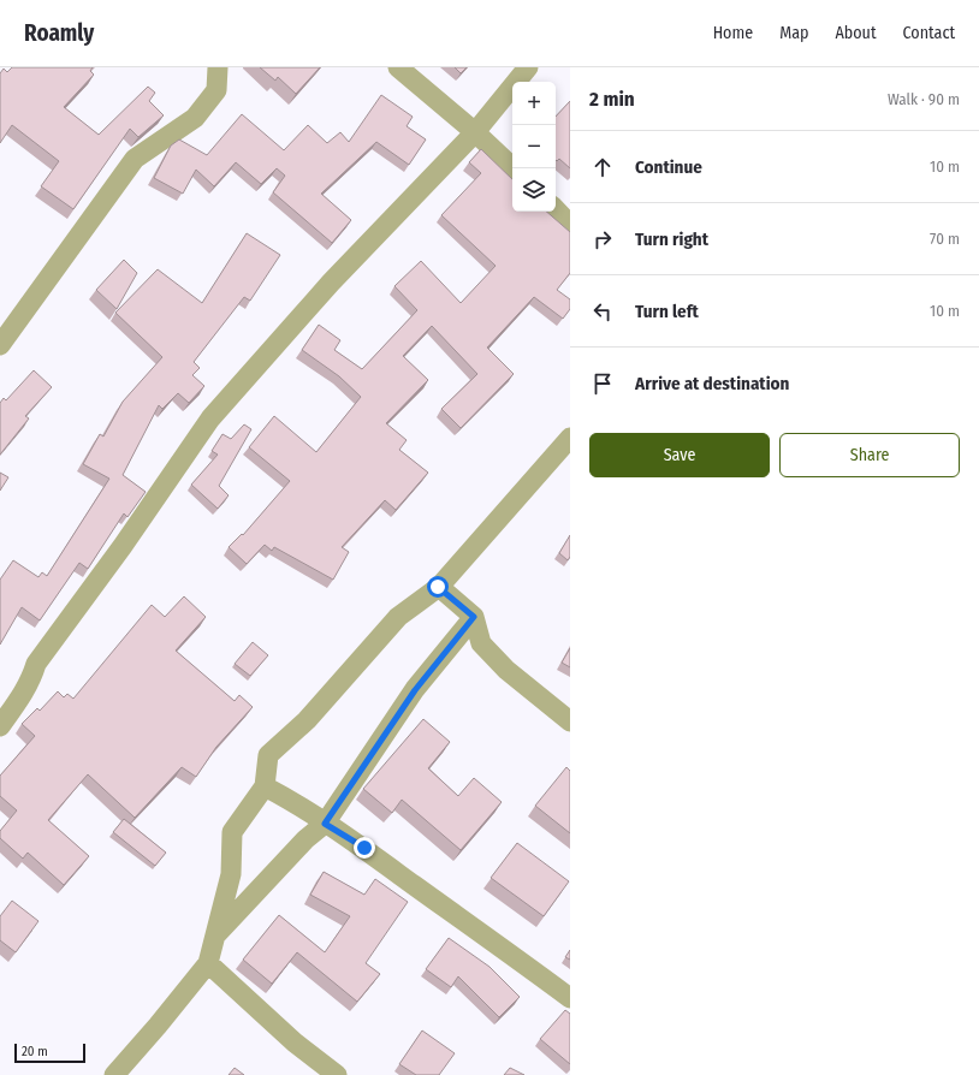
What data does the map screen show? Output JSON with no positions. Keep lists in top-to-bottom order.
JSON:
{
  "scale_bar": "20 m",
  "page": {
    "header": "Roamly",
    "nav": [
      "Home",
      "Map",
      "About",
      "Contact"
    ],
    "heading": ["2 min", "Walk · 90 m"],
    "map_buttons": ["+", "−"],
    "list": [
      ["Continue", "10 m"],
      ["Turn right", "70 m"],
      ["Turn left", "10 m"],
      "Arrive at destination"
    ],
    "buttons": ["Save", "Share"],
    "scale": "20 m"
  }
}
